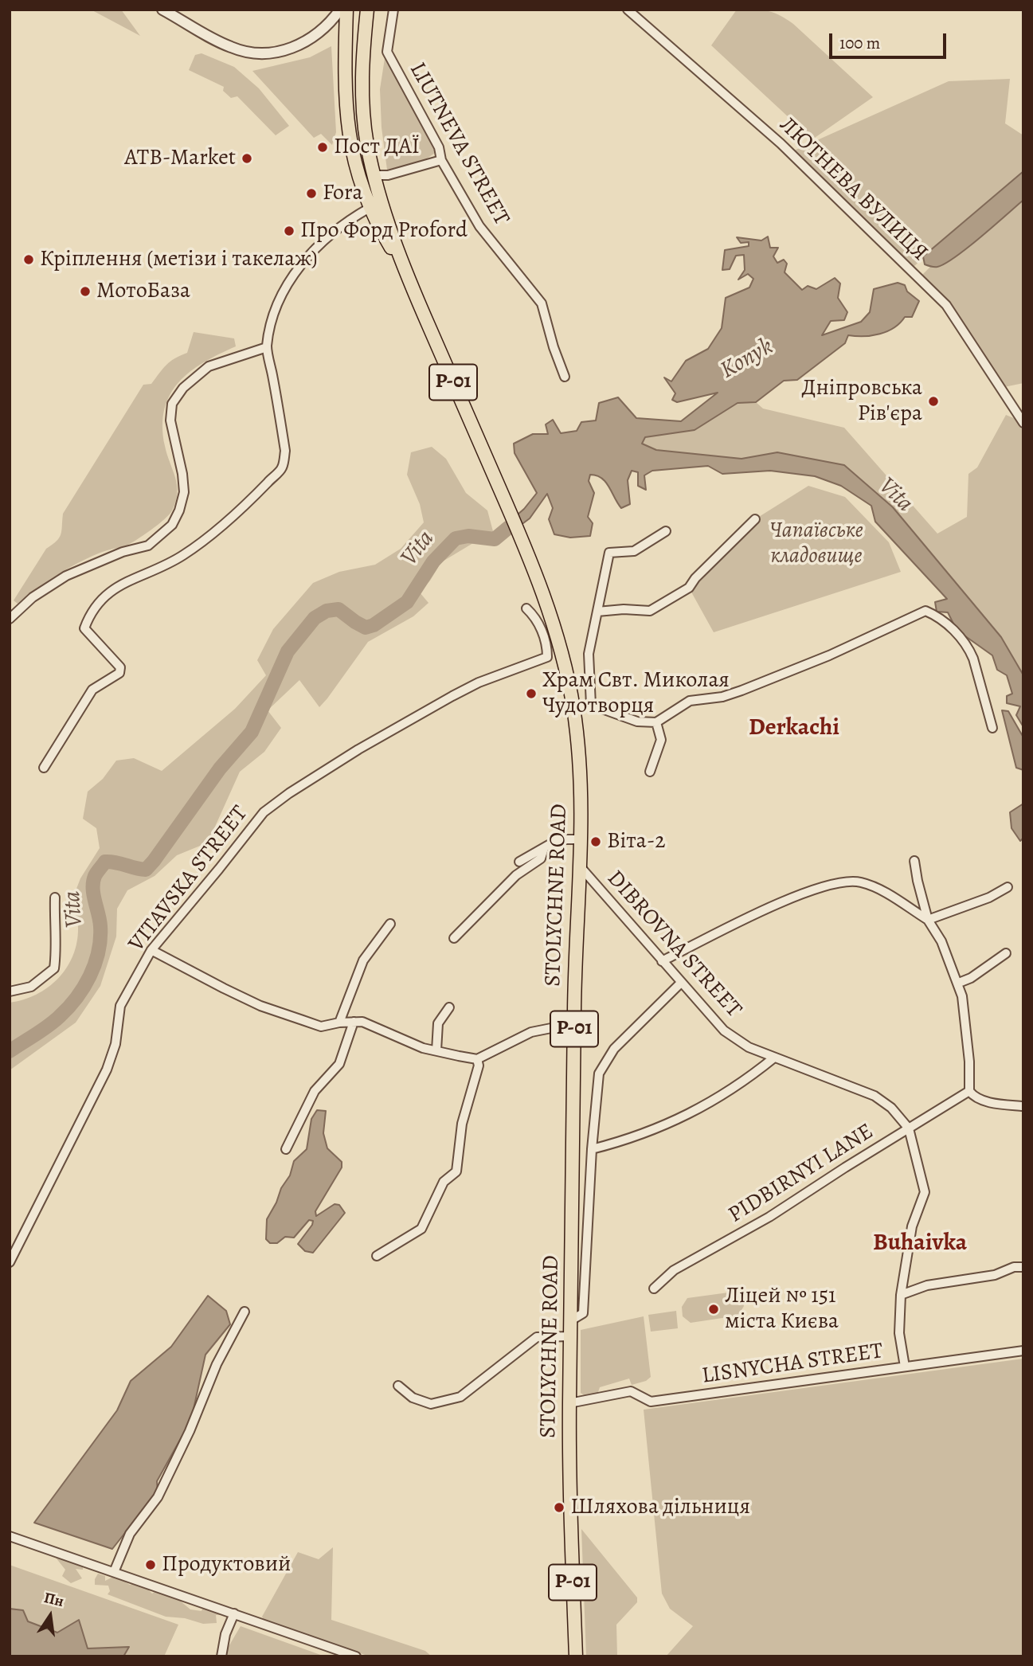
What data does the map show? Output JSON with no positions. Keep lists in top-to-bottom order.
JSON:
{
  "streets": {
    "main road": ["Р-01", "STOLYCHNE ROAD"],
    "street": [
      "LIUTNEVA STREET",
      "ЛЮТНЕВА ВУЛИЦЯ",
      "VITAVSKA STREET",
      "DIBROVNA STREET",
      "PIDBIRNYI LANE",
      "LISNYCHA STREET"
    ]
  },
  "crossings": [
    ["STOLYCHNE ROAD", "DIBROVNA STREET"],
    ["STOLYCHNE ROAD", "LISNYCHA STREET"],
    ["DIBROVNA STREET", "PIDBIRNYI LANE"],
    ["DIBROVNA STREET", "LISNYCHA STREET"]
  ],
  "districts": ["Derkachi", "Buhaivka"],
  "water": ["Konyk", "Vita"],
  "parks": ["Чапаївське кладовище"],
  "places": [
    "Пост ДАЇ",
    "ATB-Market",
    "Fora",
    "Про Форд Proford",
    "Кріплення (метізи і такелаж)",
    "МотоБаза",
    "Дніпровська Рів'єра",
    "Храм Свт. Миколая Чудотворця",
    "Віта-2",
    "Ліцей № 151 міста Києва",
    "Шляхова дільниця",
    "Продуктовий"
  ],
  "scale_bar": "100 m",
  "north": "top"
}
